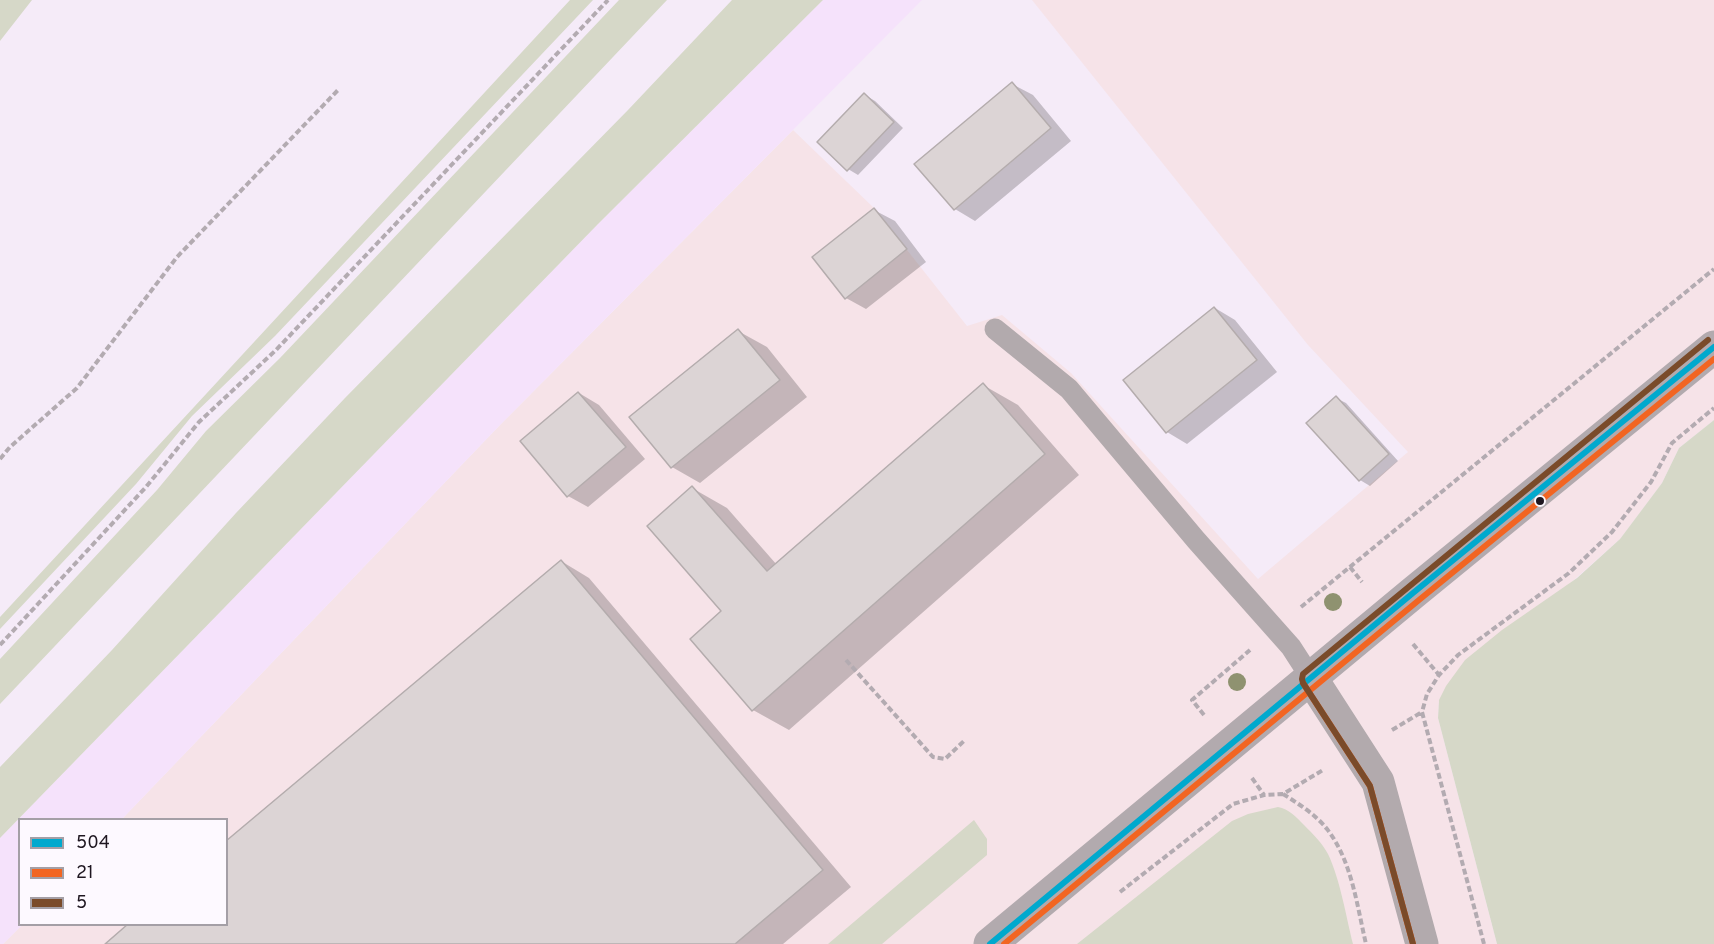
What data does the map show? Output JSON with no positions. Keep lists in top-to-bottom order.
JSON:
{
  "lines": ["transit line 5", "transit line 504", "transit line 21"],
  "legend": ["504", "21", "5"]
}
